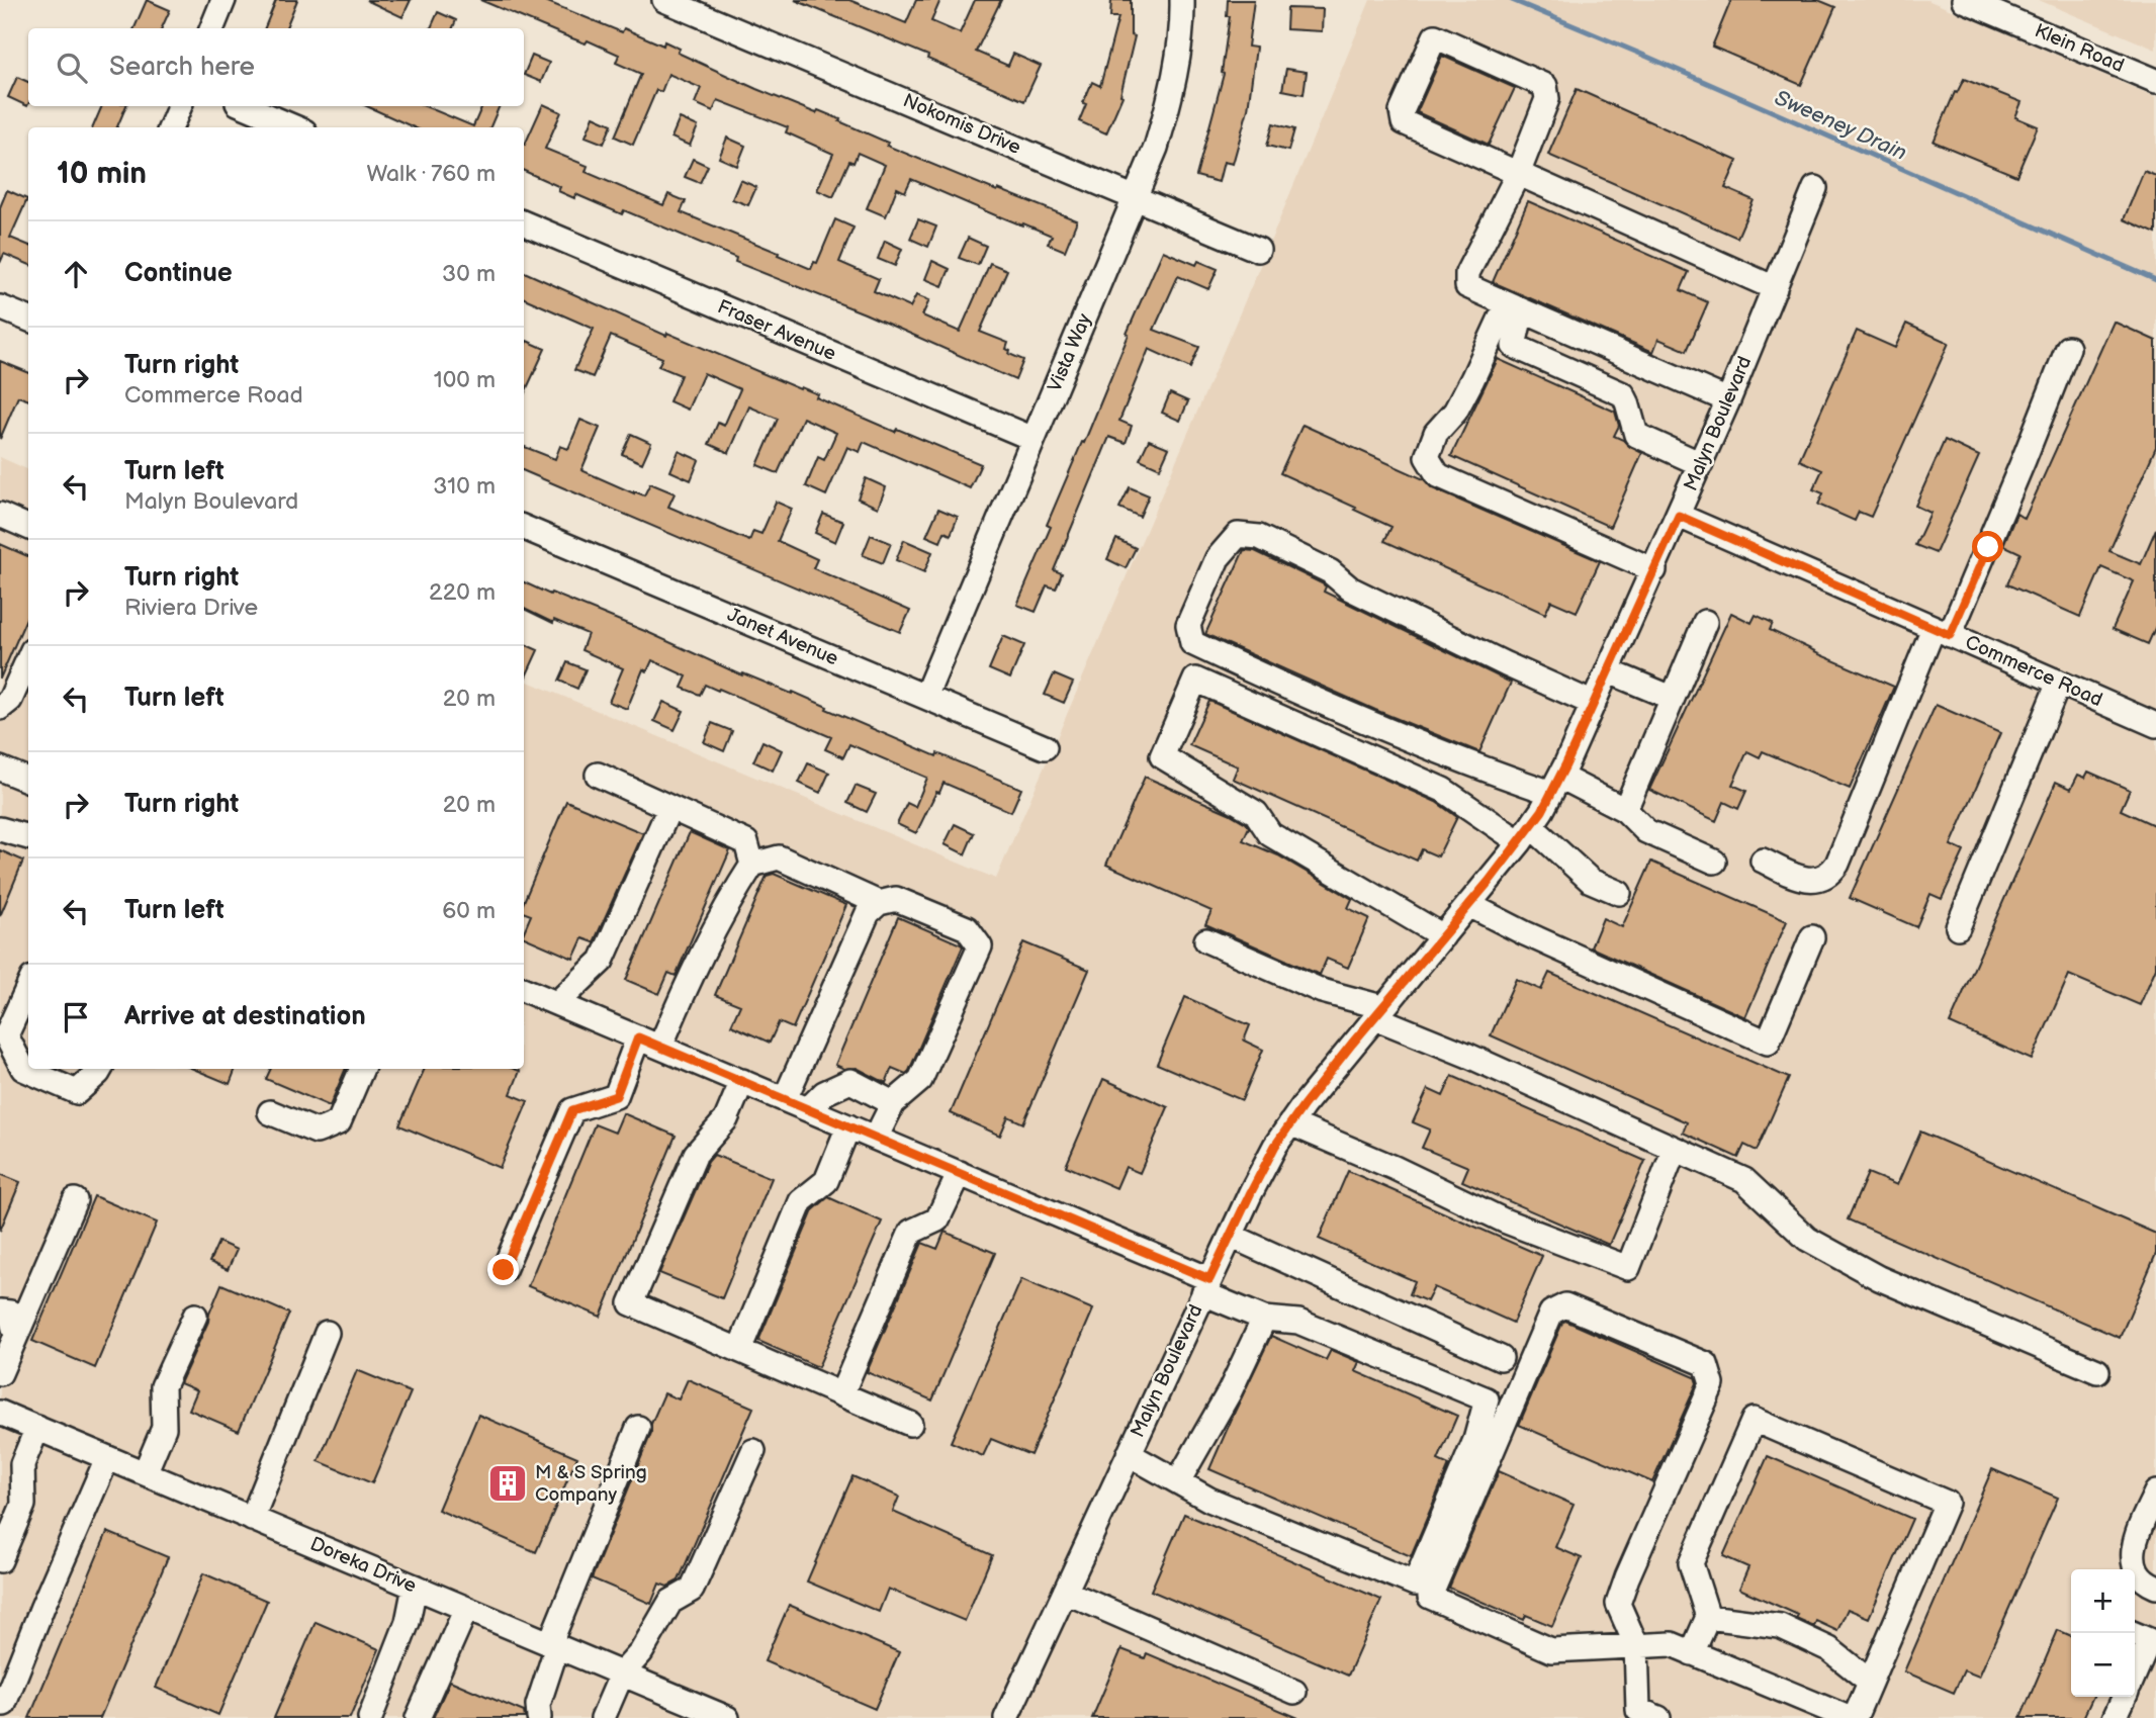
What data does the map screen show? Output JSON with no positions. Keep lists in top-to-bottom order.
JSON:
{
  "streets": {
    "street": [
      "Klein Road",
      "Nokomis Drive",
      "Fraser Avenue",
      "Vista Way",
      "Malyn Boulevard",
      "Janet Avenue",
      "Commerce Road",
      "Doreka Drive"
    ]
  },
  "crossings": [
    ["Nokomis Drive", "Vista Way"],
    ["Fraser Avenue", "Vista Way"],
    ["Vista Way", "Janet Avenue"],
    ["Malyn Boulevard", "Commerce Road"]
  ],
  "water": ["Sweeney Drain"],
  "places": {
    "building": ["M & S Spring Company"]
  },
  "page": {
    "search": "Search here",
    "heading": ["10 min", "Walk · 760 m"],
    "list": [
      ["Continue", "30 m"],
      ["Turn right", "Commerce Road", "100 m"],
      ["Turn left", "Malyn Boulevard", "310 m"],
      ["Turn right", "Riviera Drive", "220 m"],
      ["Turn left", "20 m"],
      ["Turn right", "20 m"],
      ["Turn left", "60 m"],
      "Arrive at destination"
    ],
    "map_buttons": ["+", "−"]
  }
}
